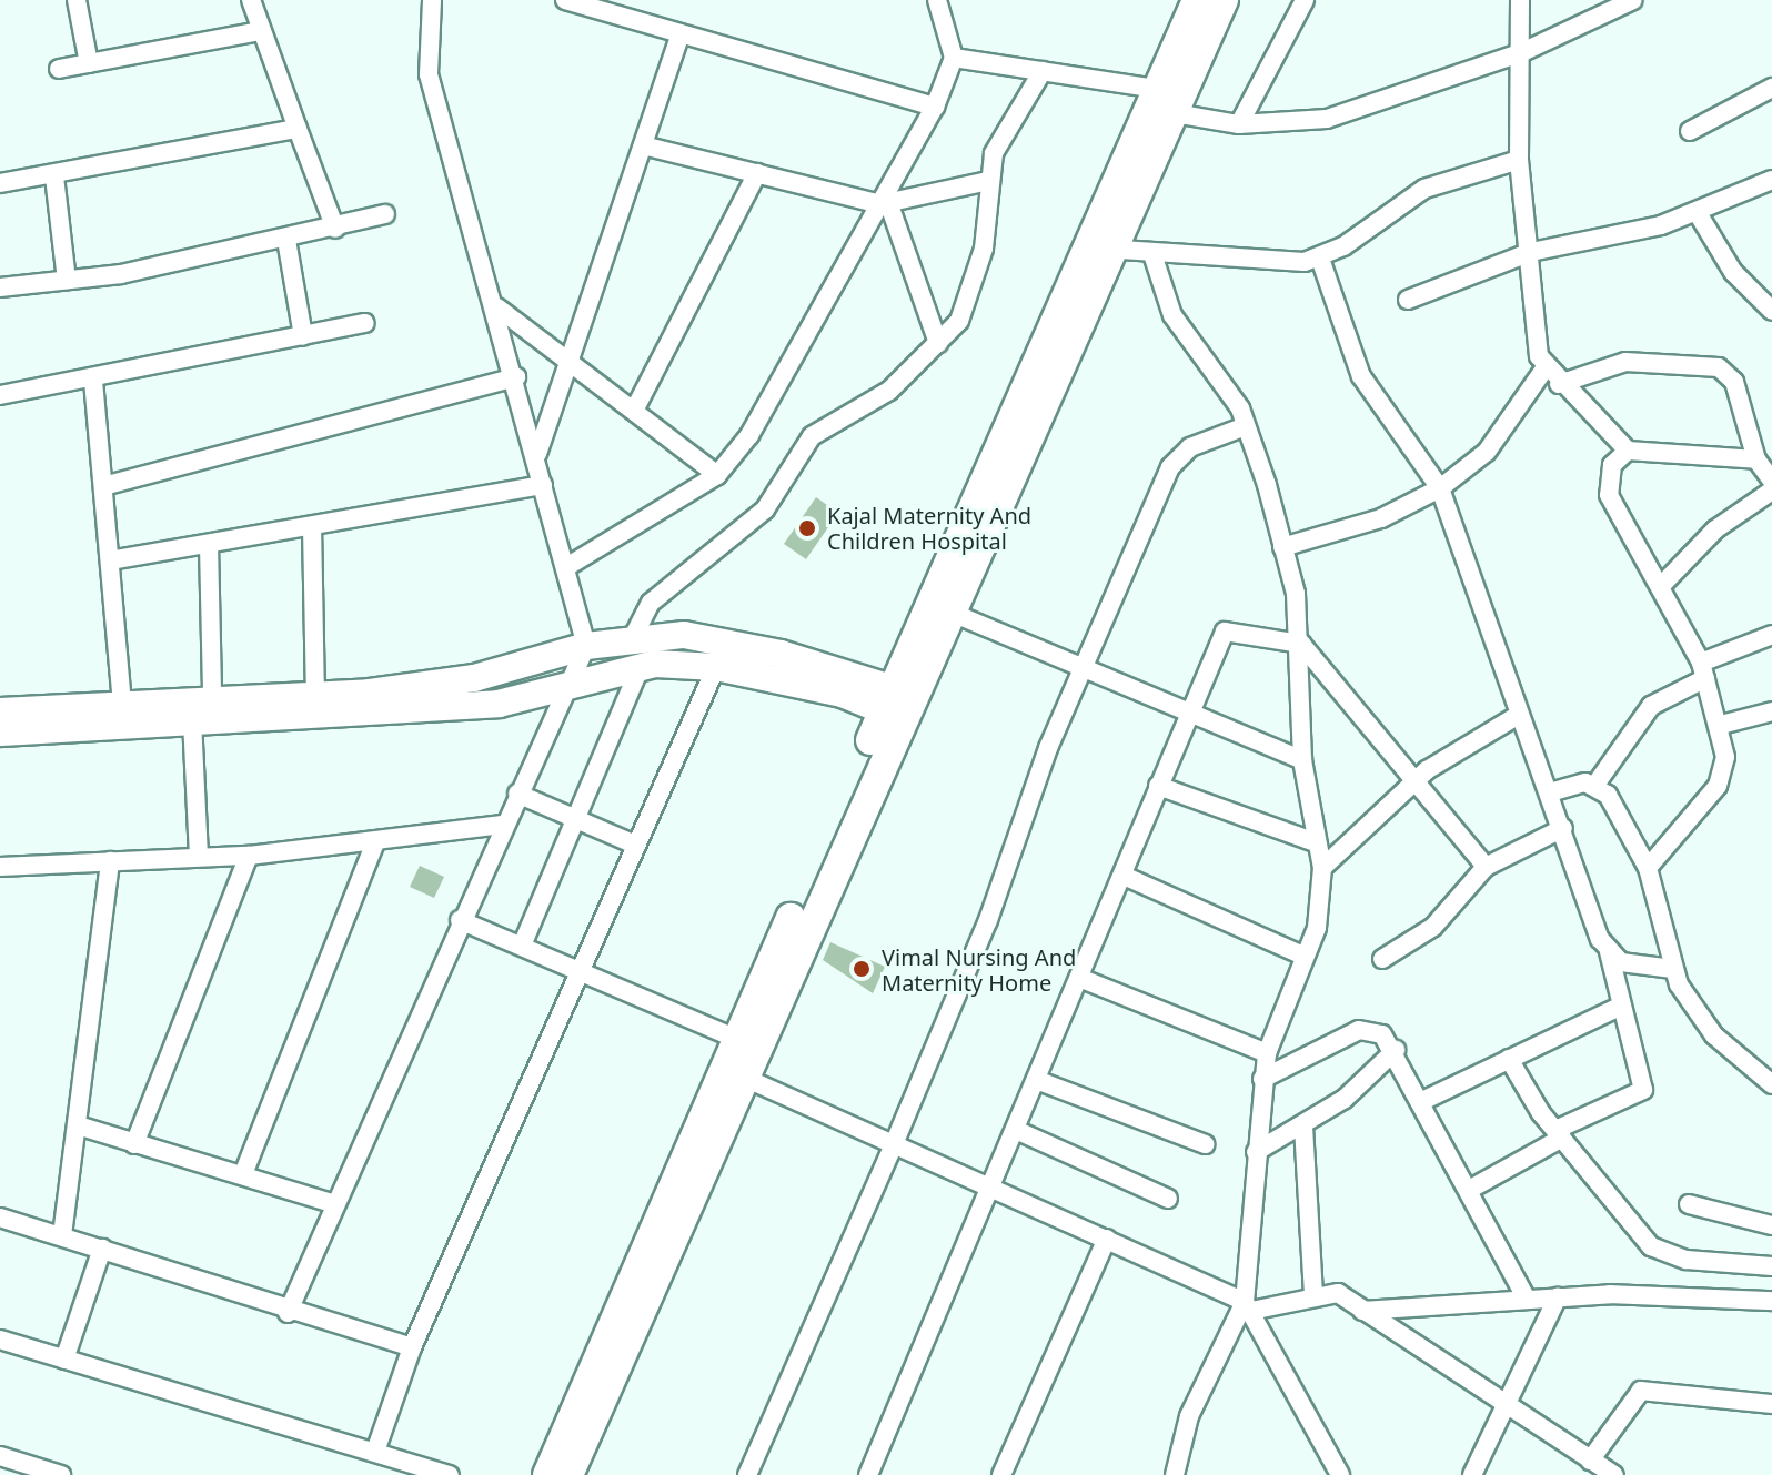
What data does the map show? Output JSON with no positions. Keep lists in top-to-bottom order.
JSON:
{
  "places": ["Kajal Maternity And Children Hospital", "Vimal Nursing And Maternity Home"]
}
